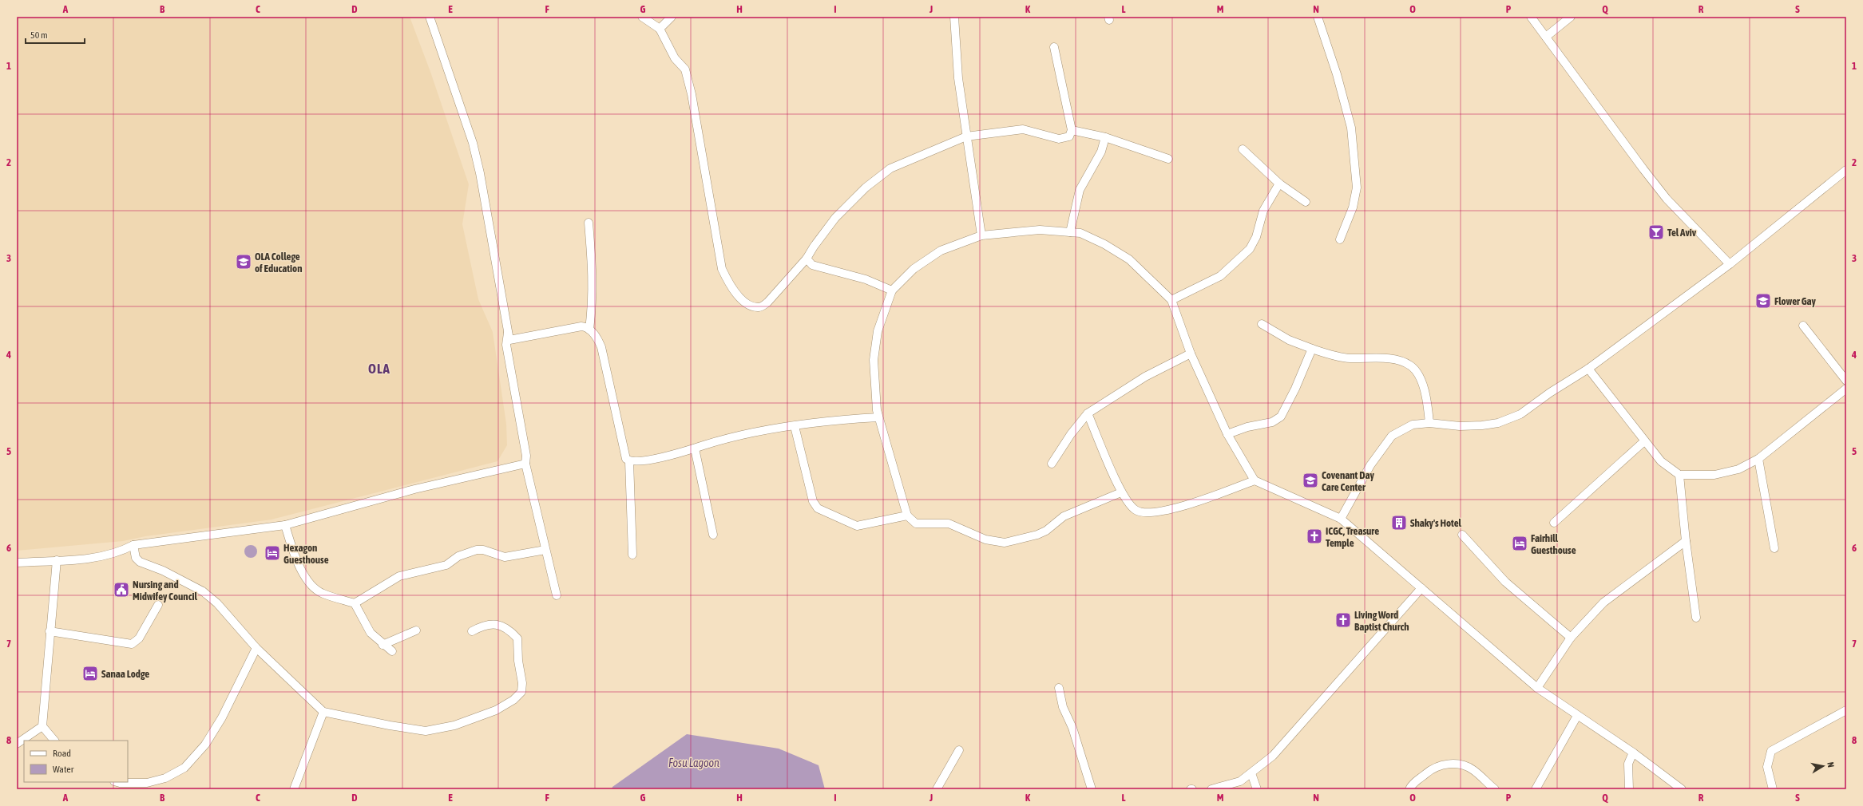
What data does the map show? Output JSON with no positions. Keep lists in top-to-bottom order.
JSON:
{
  "districts": ["OLA"],
  "water": ["Fosu Lagoon"],
  "places": {
    "bar": ["Tel Aviv"],
    "school or university": ["OLA College of Education", "Flower Gay", "Covenant Day Care Center"],
    "building": ["Shaky's Hotel"],
    "church": ["ICGC, Treasure Temple", "Living Word Baptist Church"],
    "hotel": ["Fairhill Guesthouse", "Hexagon Guesthouse", "Sanaa Lodge"],
    "public building": ["Nursing and Midwifey Council"]
  },
  "legend": ["Road", "Water"],
  "scale_bar": "50 m",
  "north": "right",
  "grid": {
    "columns": [
      "A",
      "B",
      "C",
      "D",
      "E",
      "F",
      "G",
      "H",
      "I",
      "J",
      "K",
      "L",
      "M",
      "N",
      "O",
      "P",
      "Q",
      "R",
      "S"
    ],
    "rows": [
      "1",
      "2",
      "3",
      "4",
      "5",
      "6",
      "7",
      "8"
    ]
  }
}
